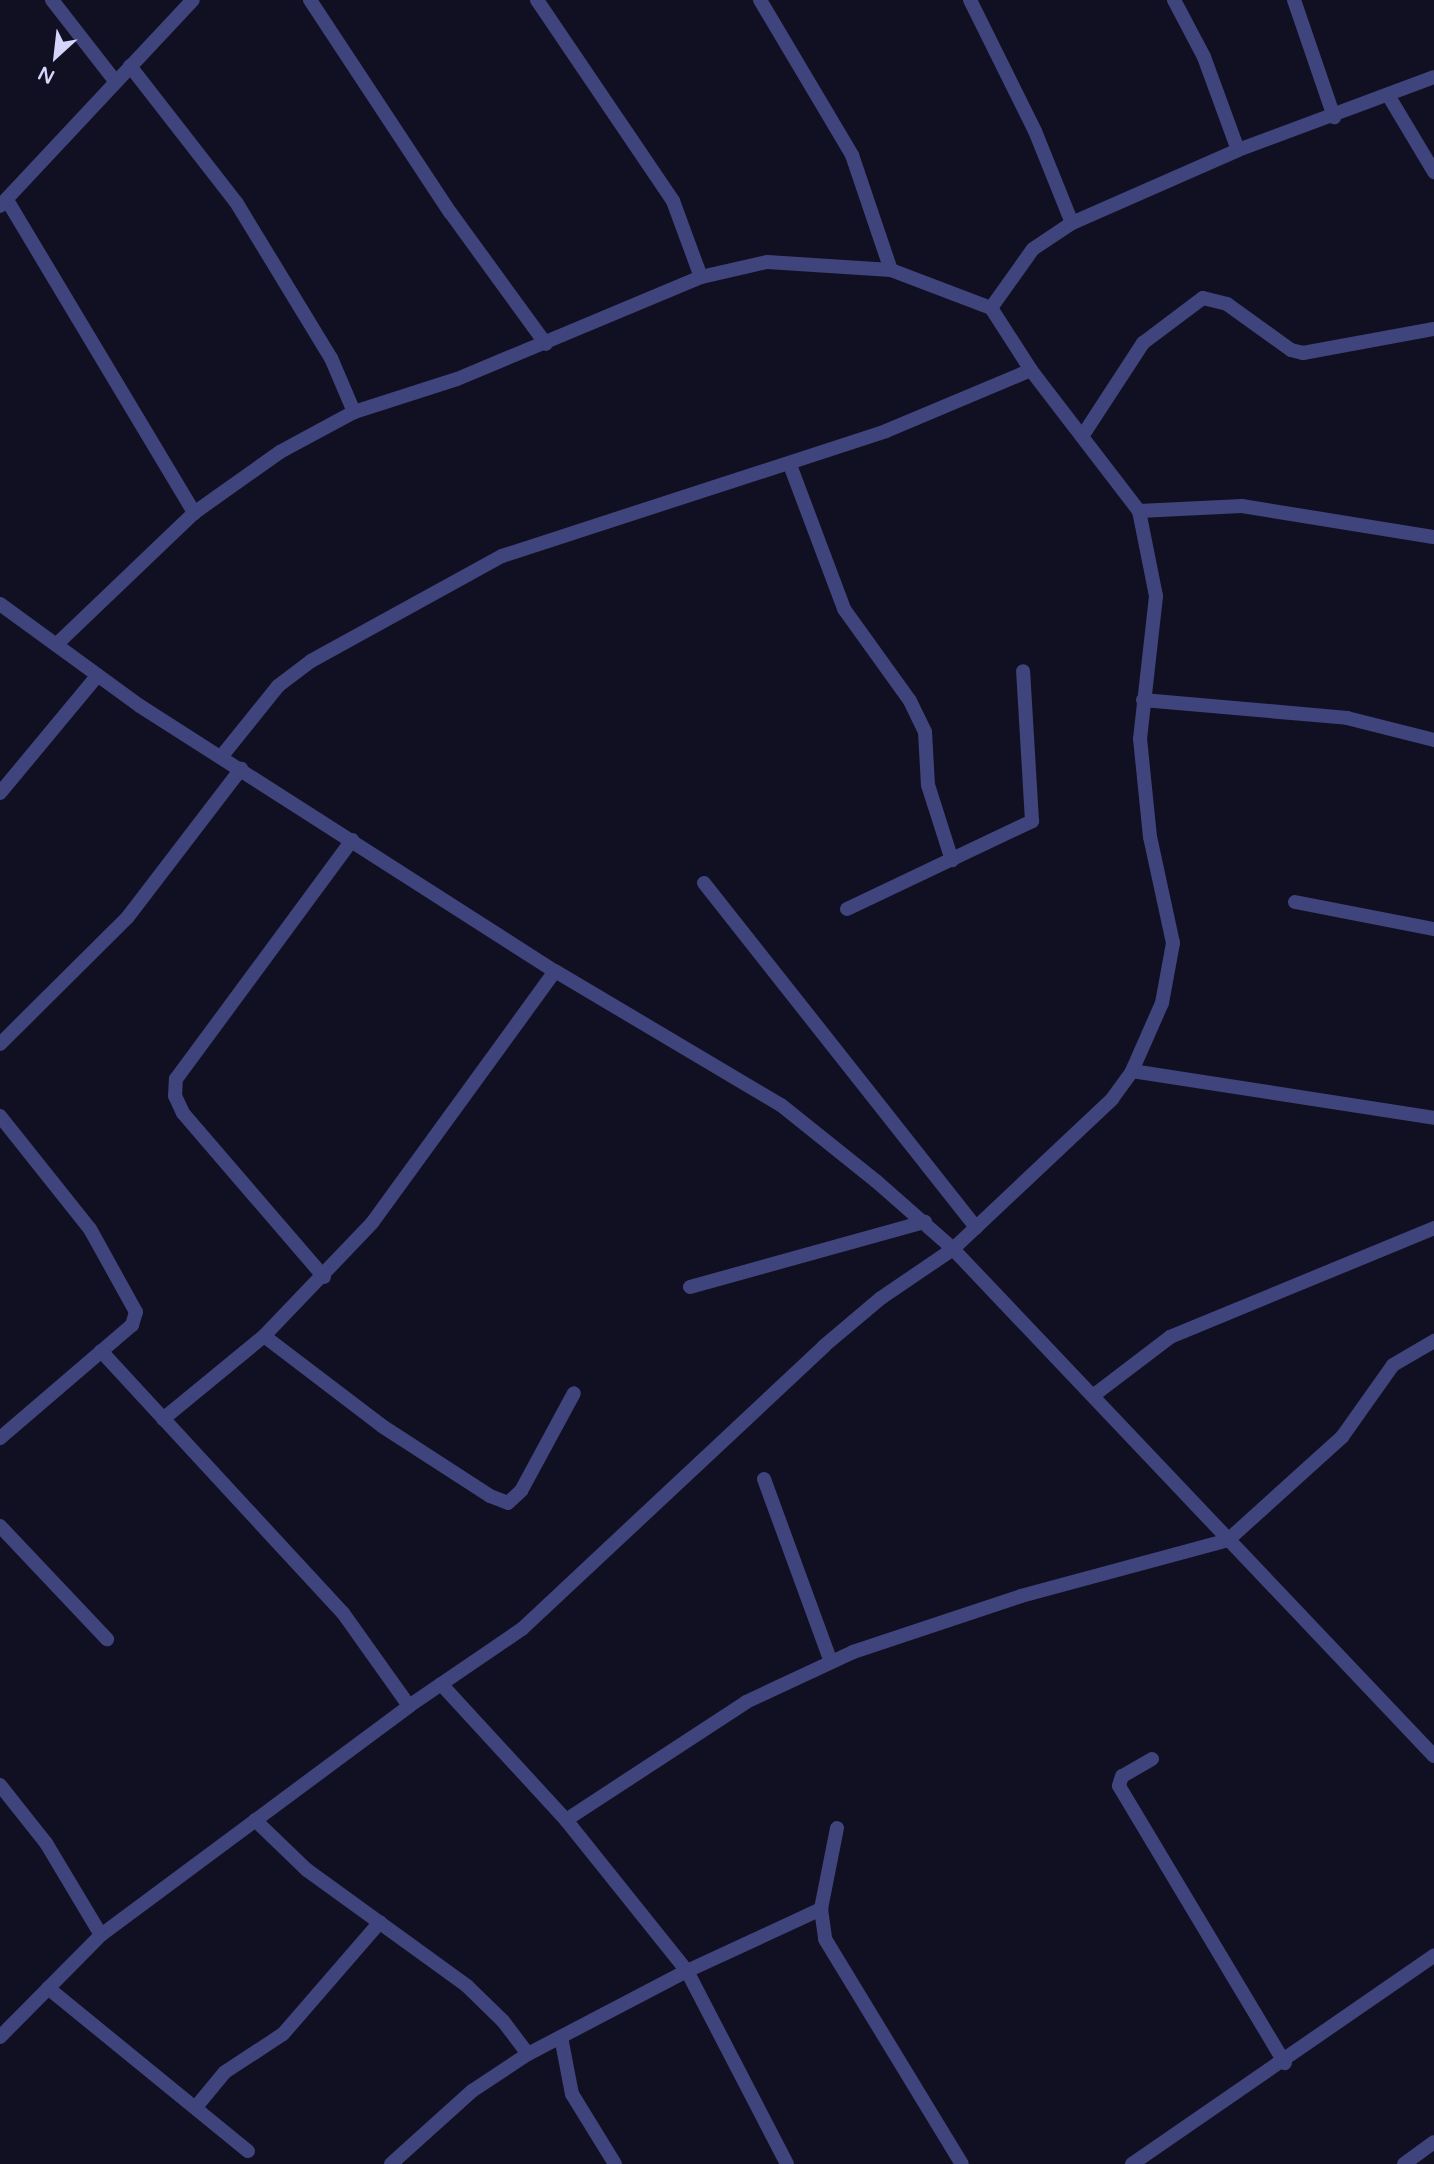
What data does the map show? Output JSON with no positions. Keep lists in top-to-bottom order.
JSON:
{
  "north": "bottom left"
}
